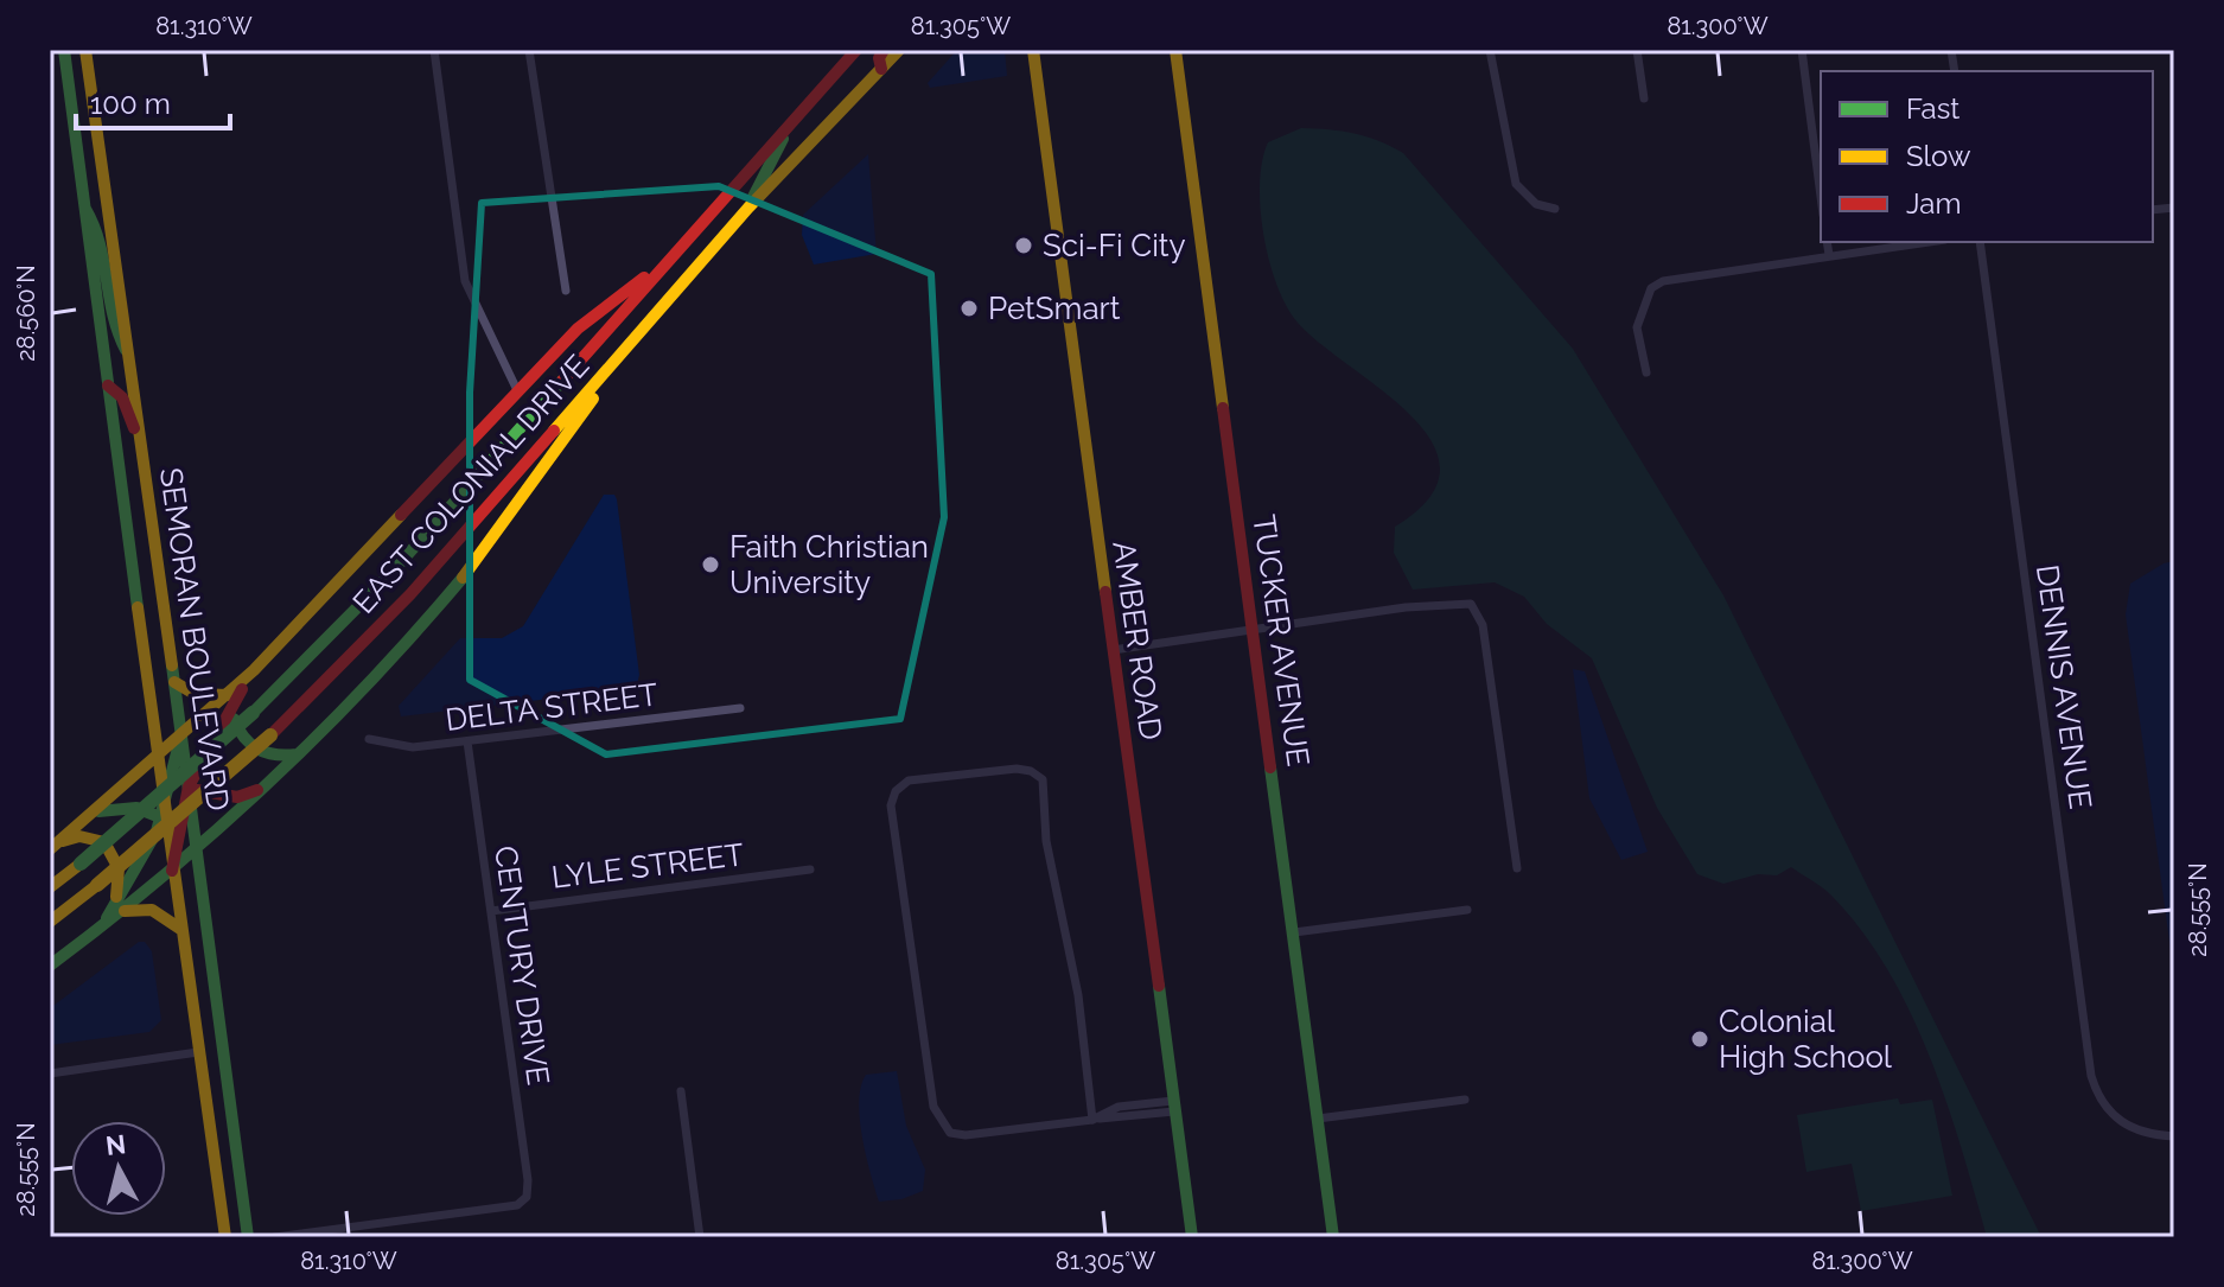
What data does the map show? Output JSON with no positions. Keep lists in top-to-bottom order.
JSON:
{
  "streets": {
    "main road": [
      "EAST COLONIAL DRIVE",
      "SEMORAN BOULEVARD",
      "AMBER ROAD",
      "TUCKER AVENUE"
    ],
    "street": [
      "DENNIS AVENUE",
      "DELTA STREET",
      "LYLE STREET",
      "CENTURY DRIVE"
    ]
  },
  "crossings": [
    ["DELTA STREET", "CENTURY DRIVE"],
    ["LYLE STREET", "CENTURY DRIVE"]
  ],
  "places": [
    "Sci-Fi City",
    "PetSmart",
    "Faith Christian University",
    "Colonial High School"
  ],
  "legend": ["Fast", "Slow", "Jam"],
  "scale_bar": "100 m",
  "north": "top",
  "coordinates": [
    "81.310°W",
    "81.305°W",
    "81.300°W",
    "28.560°N",
    "28.555°N"
  ]
}
